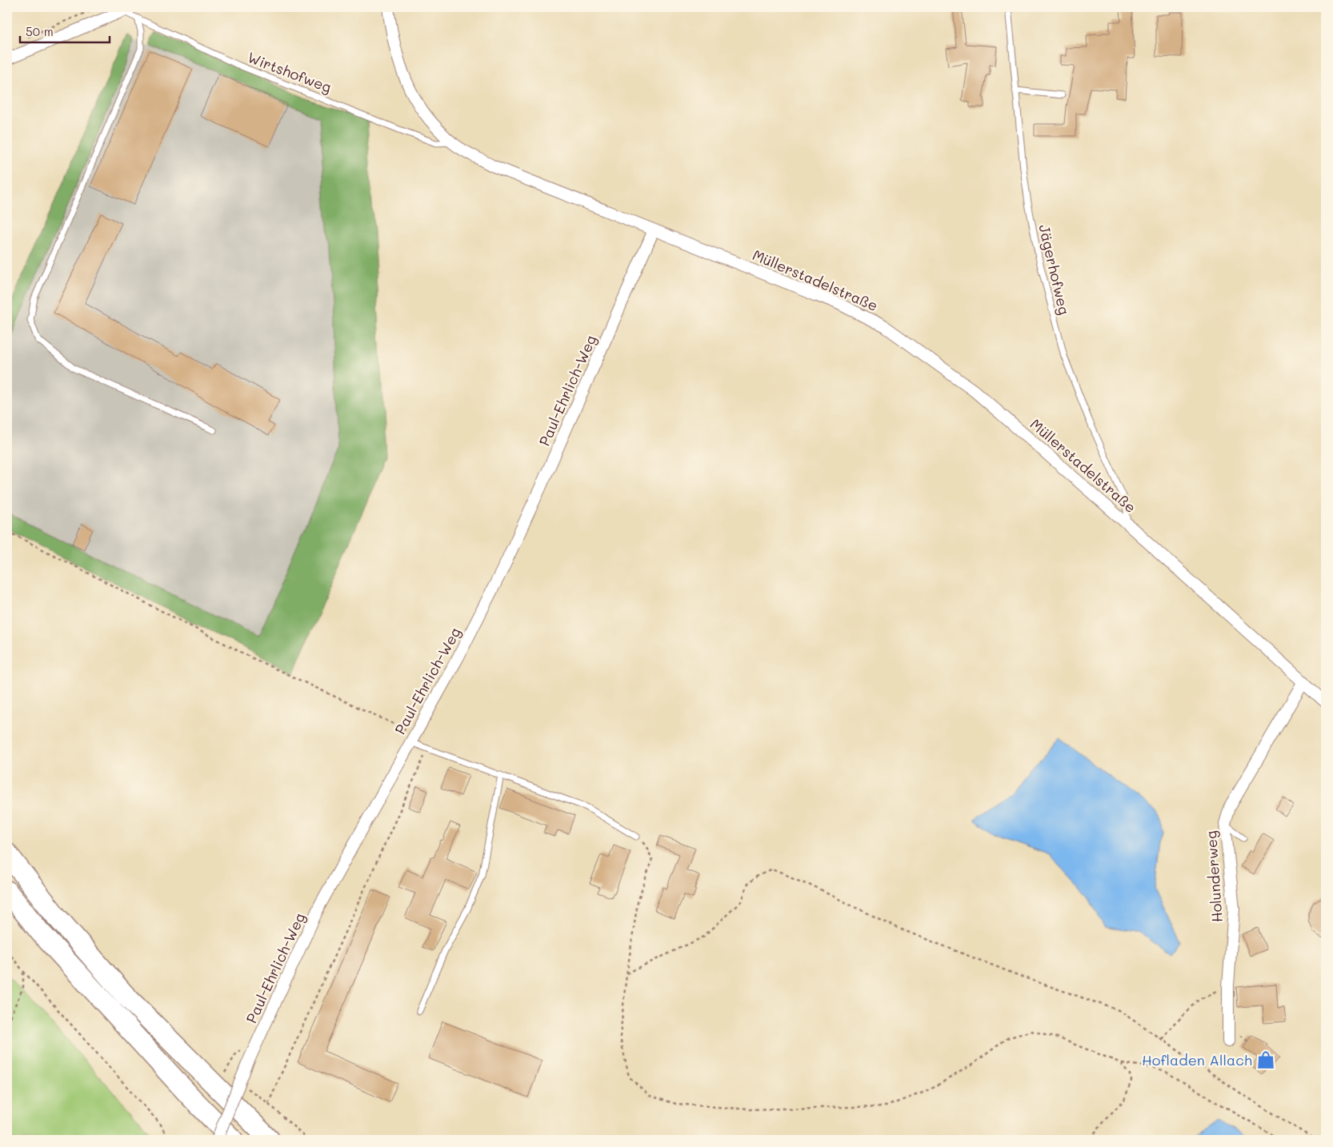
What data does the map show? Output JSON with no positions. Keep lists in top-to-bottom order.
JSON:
{
  "streets": {
    "street": ["Müllerstadelstraße", "Paul-Ehrlich-Weg", "Holunderweg"],
    "lane": ["Wirtshofweg", "Jägerhofweg"]
  },
  "crossings": [
    ["Wirtshofweg", "Müllerstadelstraße"],
    ["Jägerhofweg", "Müllerstadelstraße"],
    ["Müllerstadelstraße", "Paul-Ehrlich-Weg"],
    ["Müllerstadelstraße", "Holunderweg"]
  ],
  "places": {
    "shop": ["Hofladen Allach"]
  },
  "scale_bar": "50 m"
}
